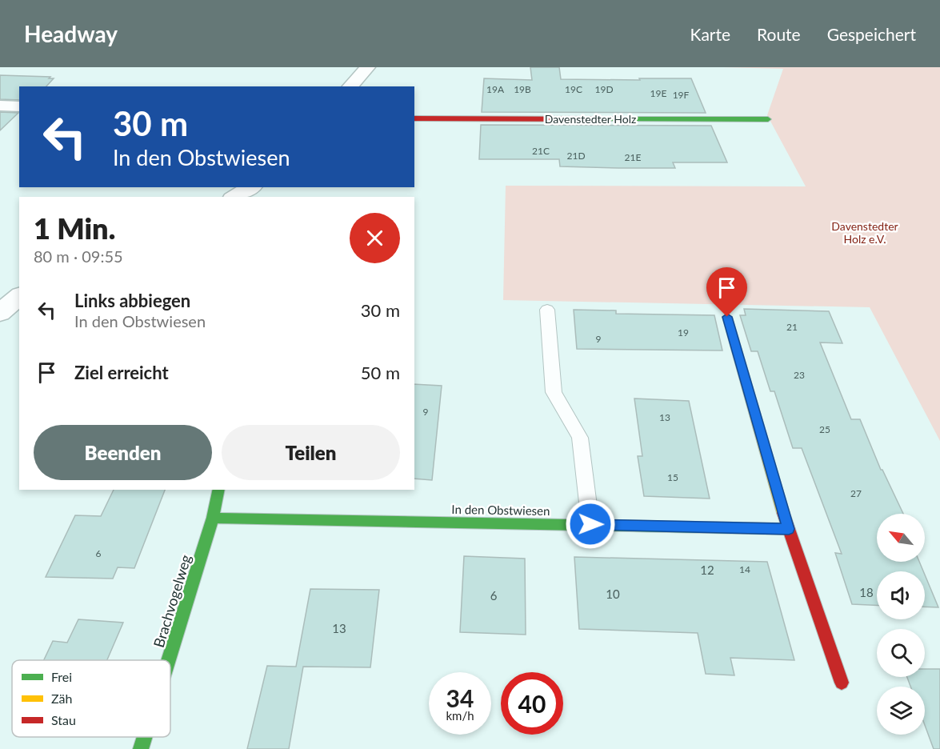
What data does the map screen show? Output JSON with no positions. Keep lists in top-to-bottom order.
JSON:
{
  "streets": {
    "street": ["Davenstedter Holz", "In den Obstwiesen", "Brachvogelweg"]
  },
  "crossings": [
    ["In den Obstwiesen", "Brachvogelweg"]
  ],
  "parks": ["Davenstedter Holz e.V."],
  "house_numbers": [
    "19A",
    "19B",
    "19C",
    "19D",
    "19E",
    "19F",
    "21C",
    "21D",
    "21E",
    "21",
    "19",
    "9",
    "23",
    "9",
    "13",
    "25",
    "15",
    "27",
    "6",
    "14",
    "12",
    "18",
    "10",
    "6",
    "13"
  ],
  "legend": ["Frei", "Zäh", "Stau"],
  "north": "top left",
  "page": {
    "header": "Headway",
    "nav": ["Karte", "Route", "Gespeichert"],
    "turn": ["30 m", "In den Obstwiesen"],
    "heading": ["1 Min.", "80 m · 09:55"],
    "list": [
      {
        "name": "Links abbiegen",
        "note": "In den Obstwiesen",
        "value": "30 m"
      },
      {
        "name": "Ziel erreicht",
        "value": "50 m"
      }
    ],
    "buttons": ["Beenden", "Teilen"],
    "speed": "34 km/h",
    "limit": "40"
  }
}
